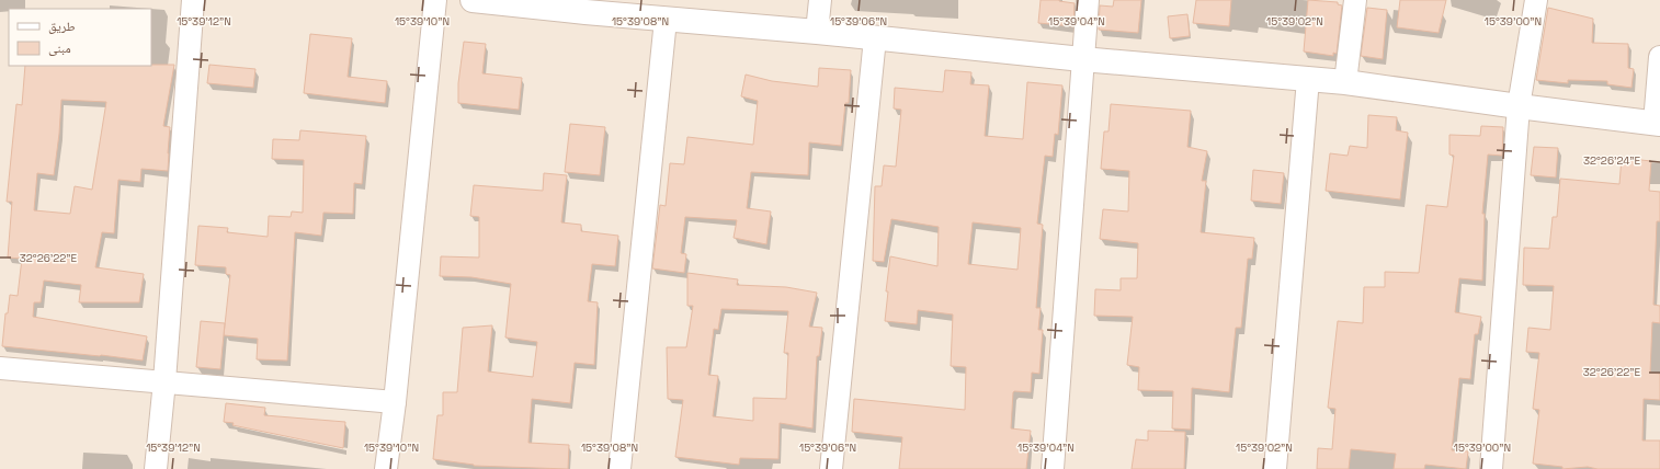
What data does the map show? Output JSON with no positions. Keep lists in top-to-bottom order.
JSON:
{
  "legend": ["طريق", "مبنى"],
  "coordinates": [
    "15°39'12\"N",
    "15°39'10\"N",
    "15°39'08\"N",
    "15°39'06\"N",
    "15°39'04\"N",
    "15°39'02\"N",
    "15°39'00\"N",
    "32°26'24\"E",
    "32°26'22\"E"
  ]
}
